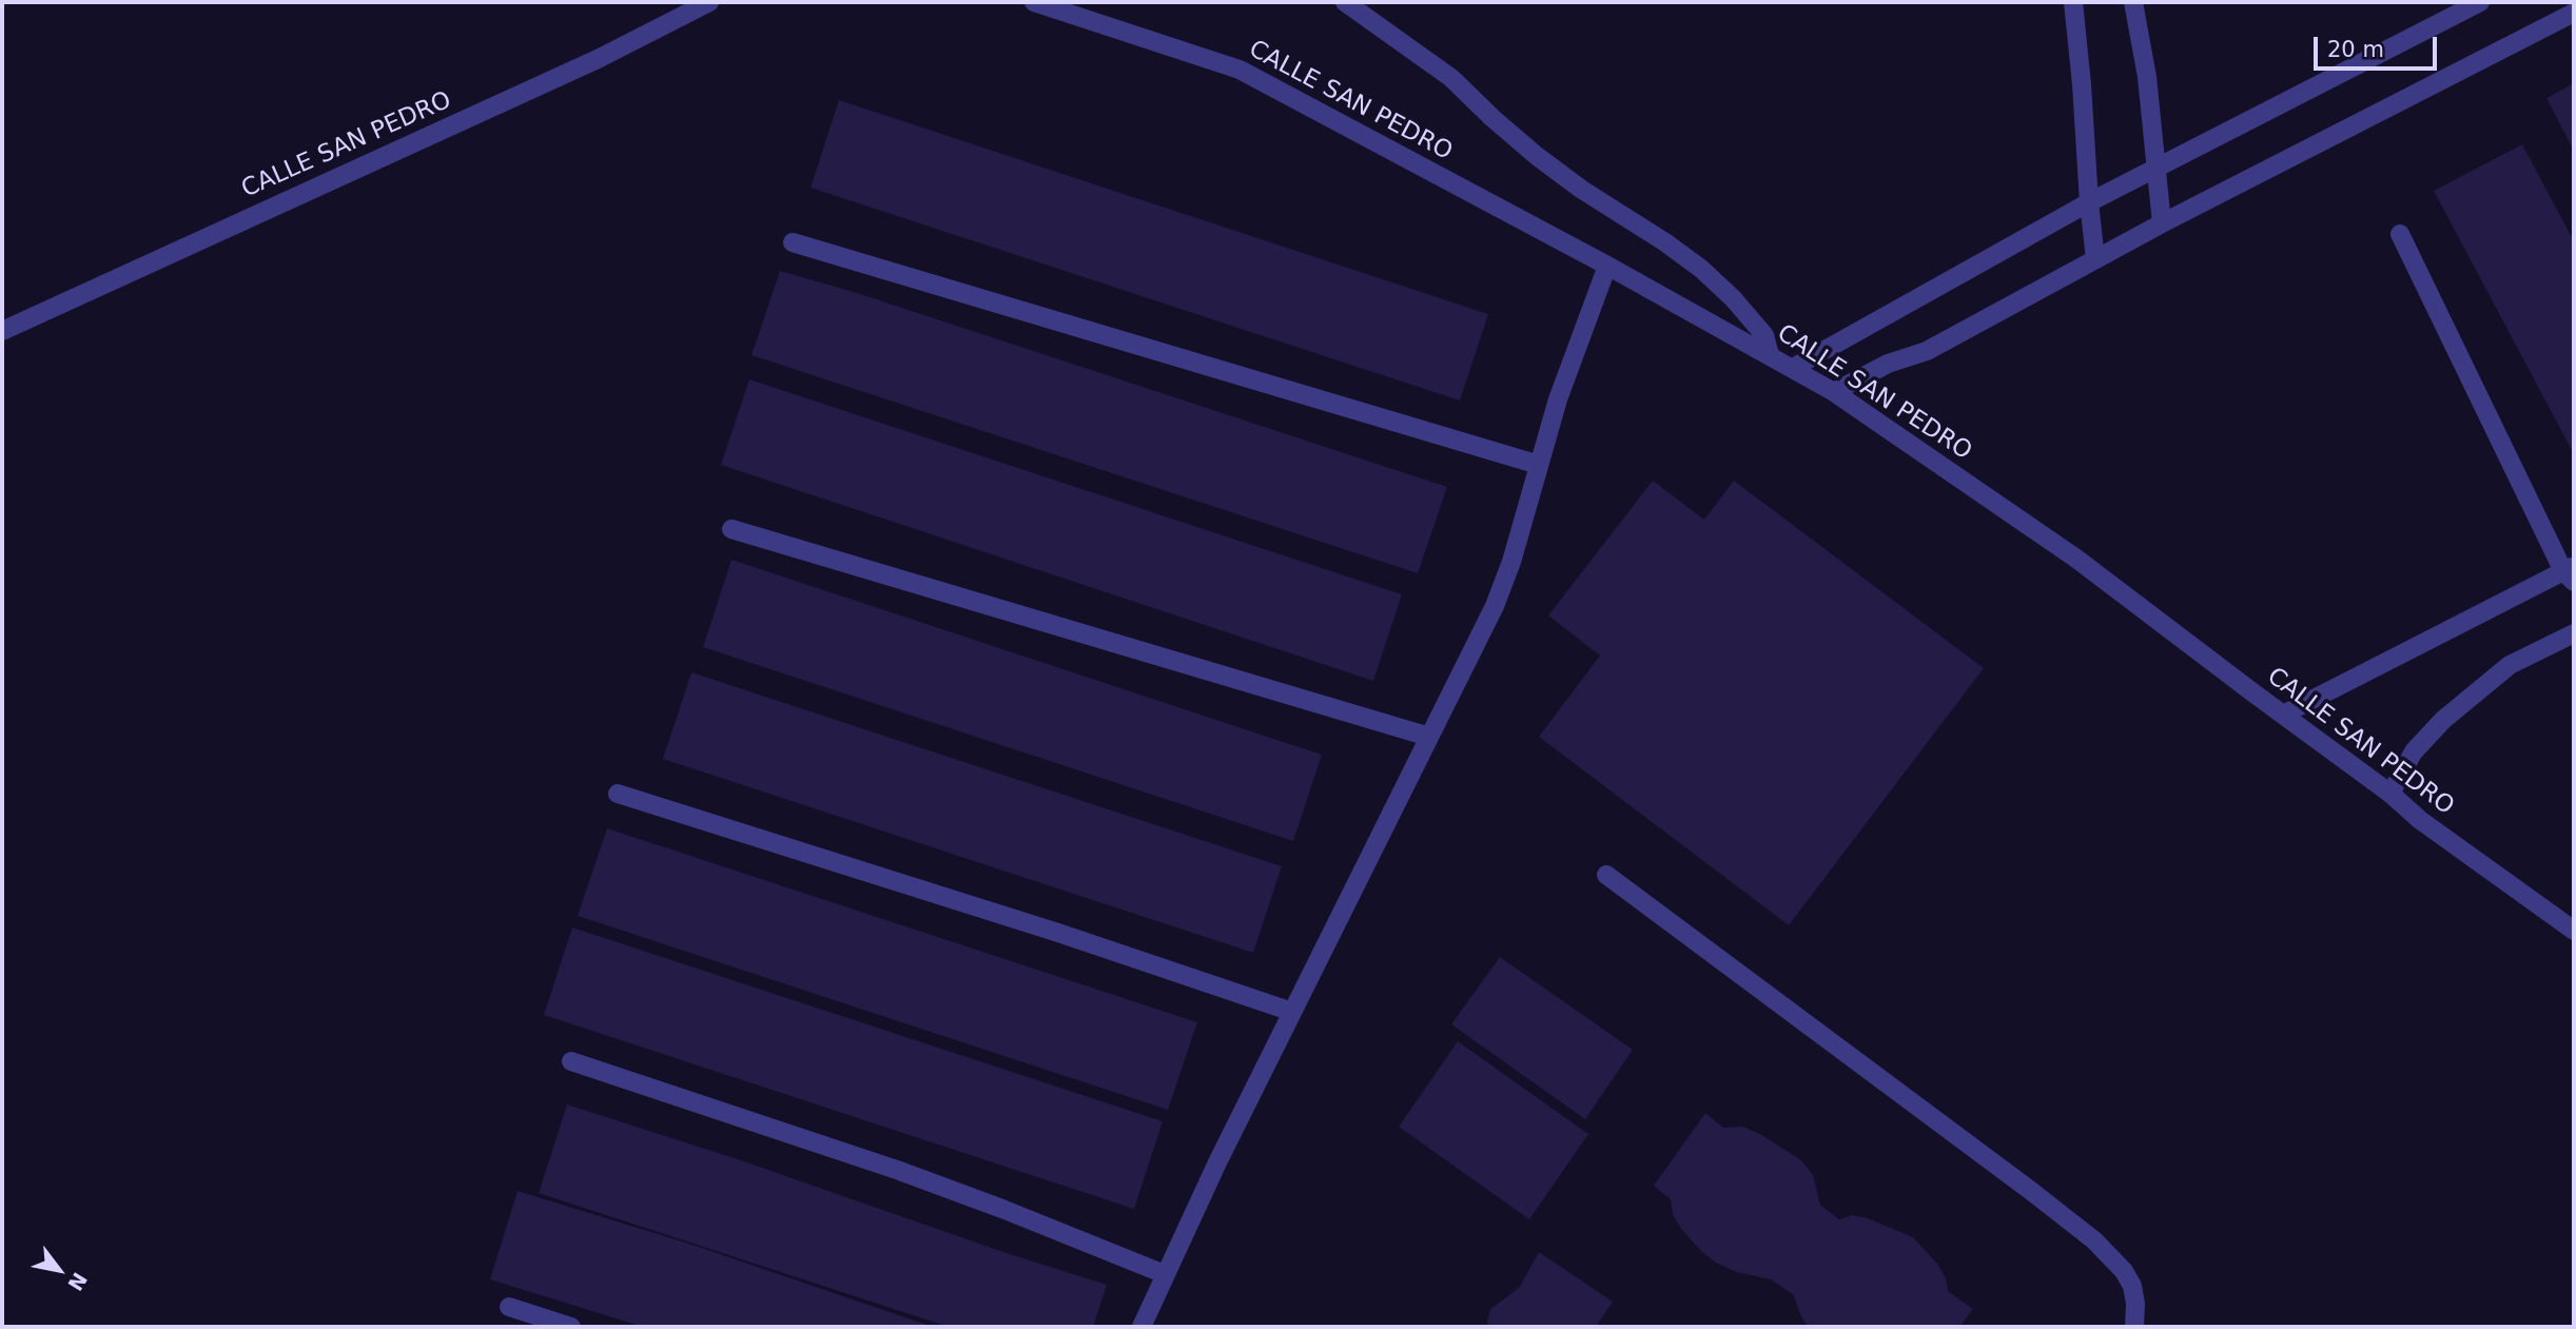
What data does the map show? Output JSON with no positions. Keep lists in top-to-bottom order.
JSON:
{
  "streets": {
    "street": ["CALLE SAN PEDRO"]
  },
  "scale_bar": "20 m",
  "north": "bottom right"
}
